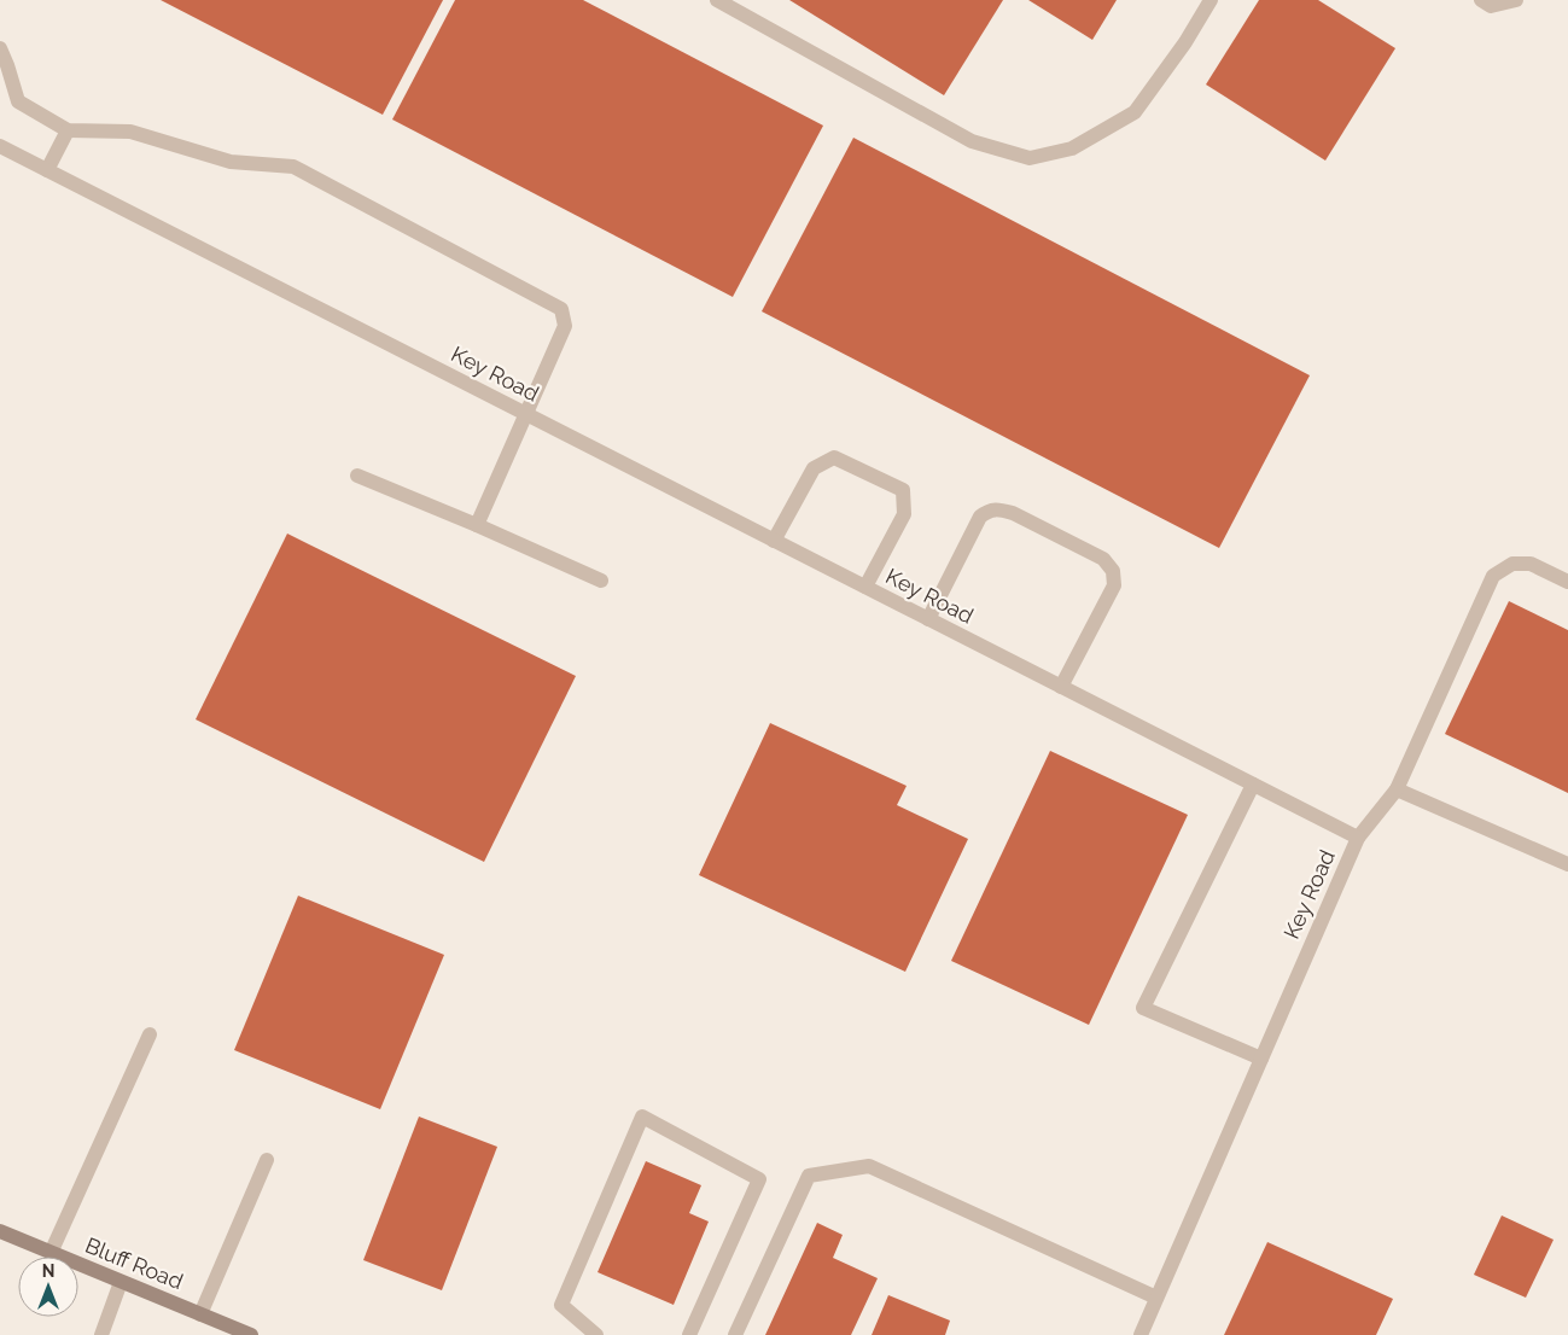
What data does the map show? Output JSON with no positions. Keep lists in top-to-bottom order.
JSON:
{
  "streets": {
    "main road": ["Bluff Road"],
    "street": ["Key Road"]
  },
  "north": "top"
}
